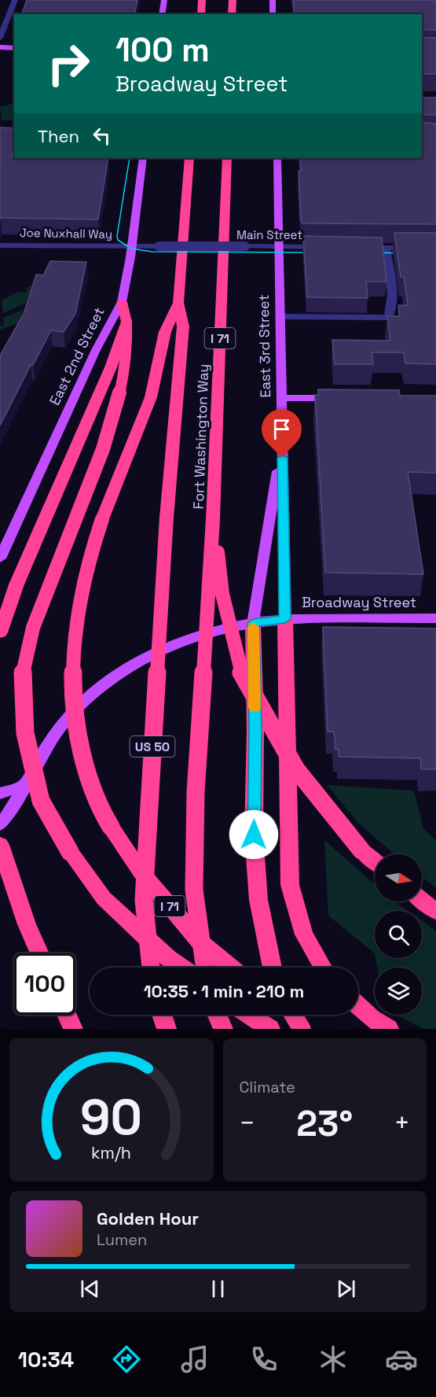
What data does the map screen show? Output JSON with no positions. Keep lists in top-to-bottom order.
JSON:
{
  "streets": {
    "highway": ["I 71", "Fort Washington Way", "US 50"],
    "main road": ["East 3rd Street", "East 2nd Street", "Broadway Street"],
    "street": ["Joe Nuxhall Way", "Main Street"]
  },
  "crossings": [
    ["Joe Nuxhall Way", "Main Street"],
    ["Joe Nuxhall Way", "East 2nd Street"],
    ["Main Street", "East 3rd Street"],
    ["Main Street", "East 2nd Street"],
    ["I 71", "Fort Washington Way"],
    ["I 71", "US 50"],
    ["East 3rd Street", "Broadway Street"]
  ],
  "north": "right",
  "page": {
    "turn": ["100 m", "Broadway Street"],
    "then": "Then",
    "limit": "100",
    "trip": "10:35 · 1 min · 210 m",
    "tile": "Climate",
    "heat": ["−", "23°", "+"],
    "song": ["Golden Hour", "Lumen"],
    "tabs": "10:34",
    "gauge": ["90", "km/h"]
  }
}
